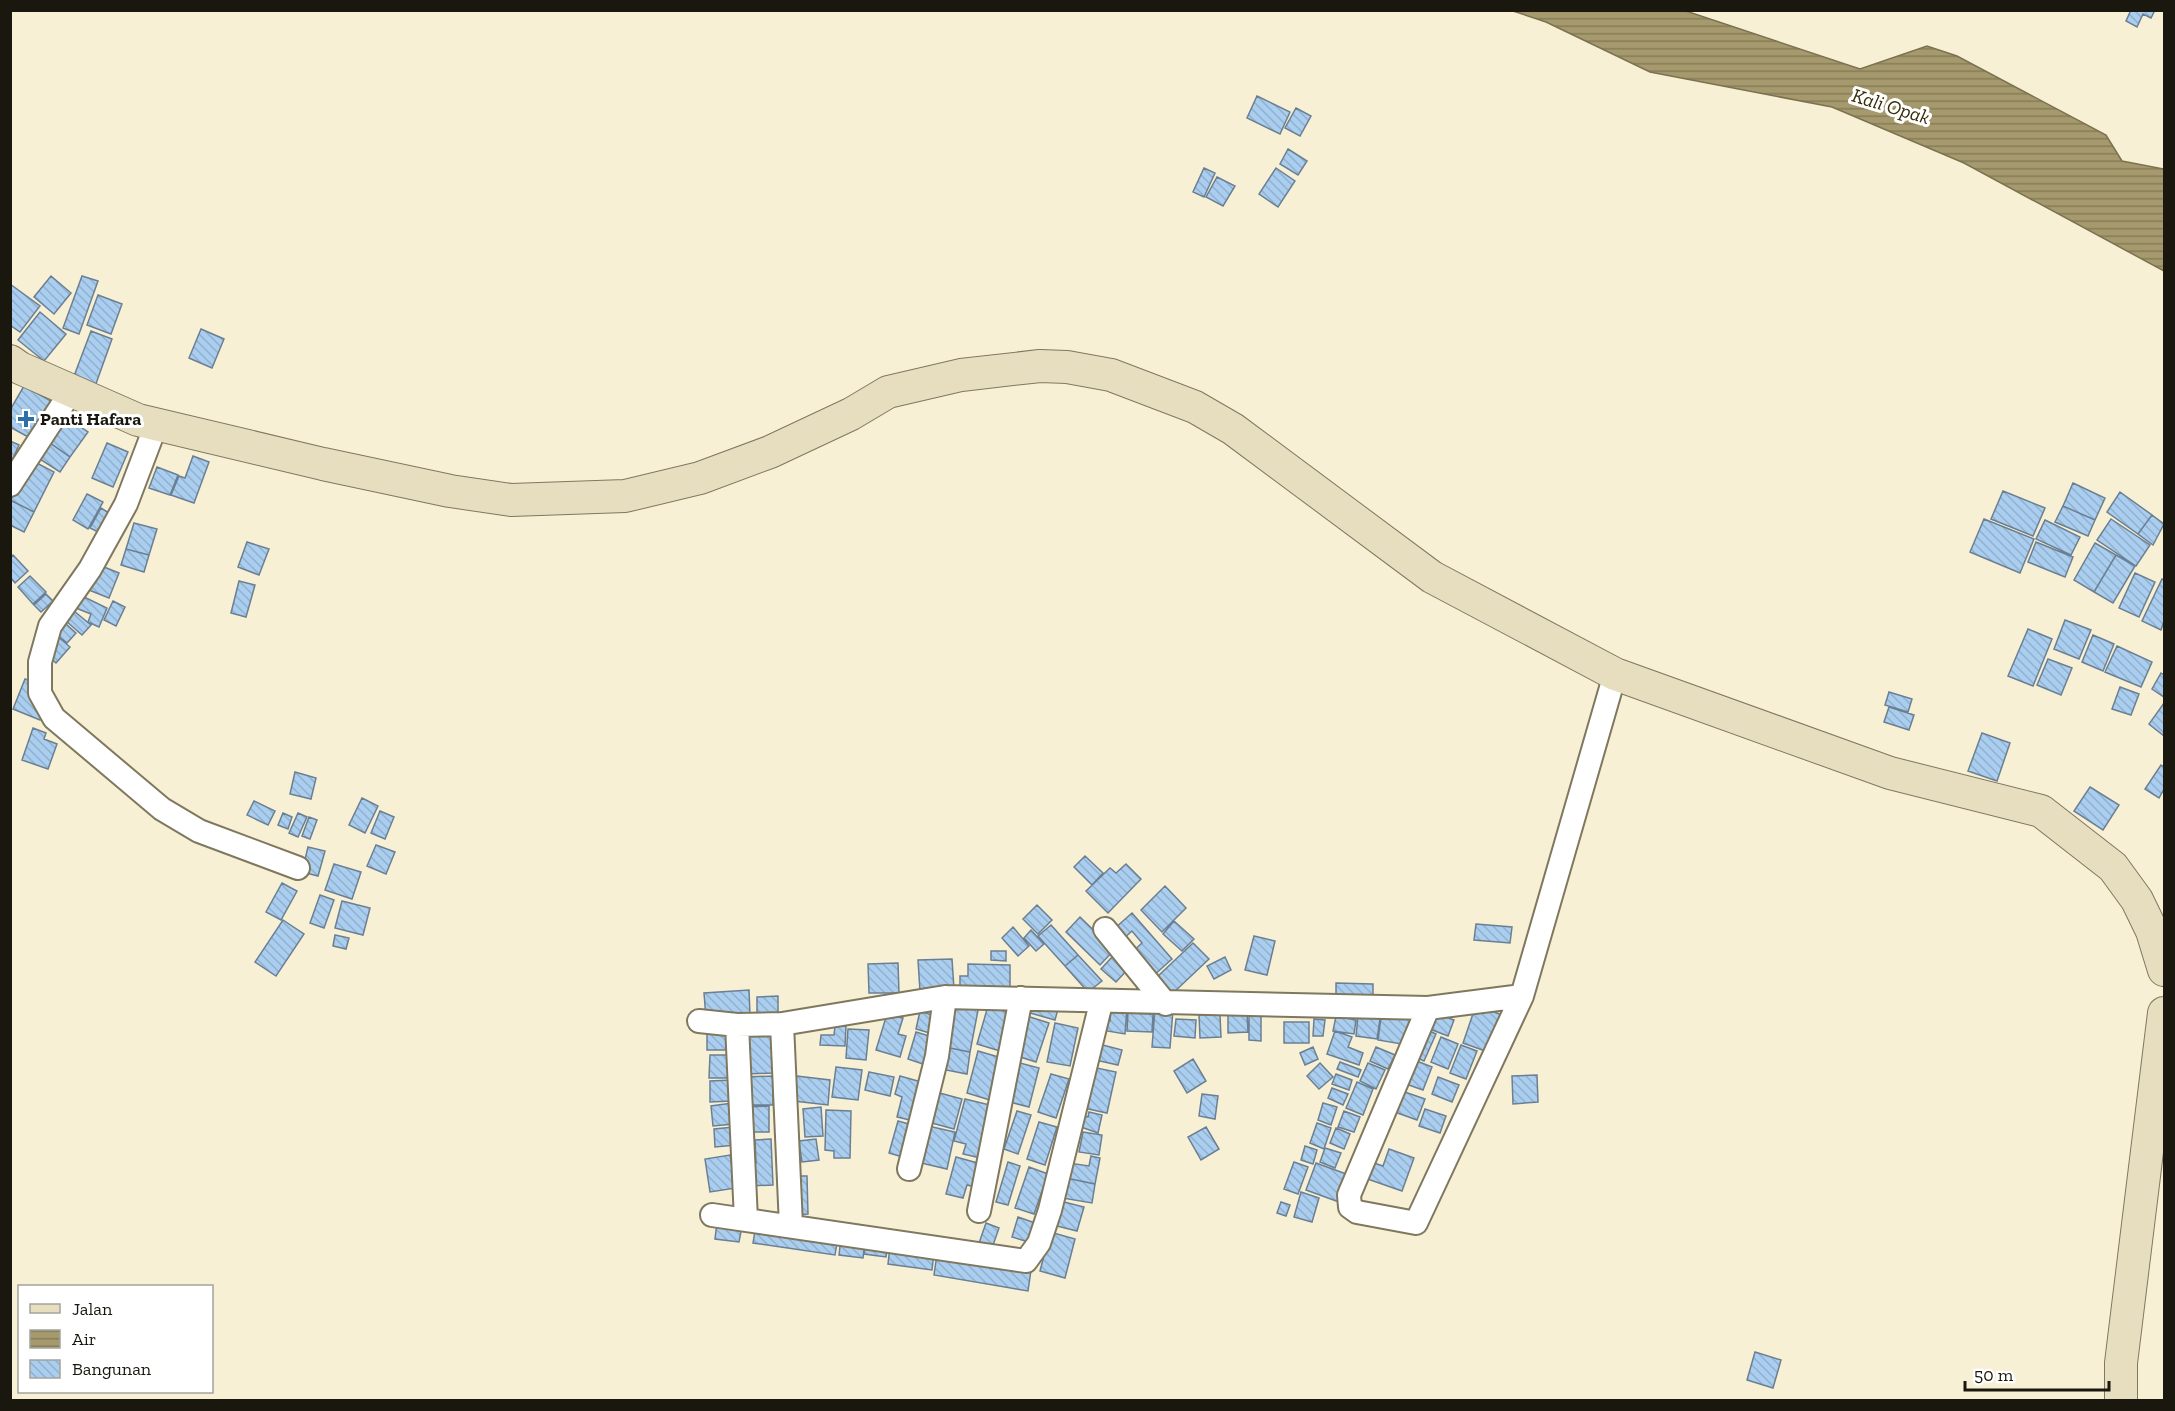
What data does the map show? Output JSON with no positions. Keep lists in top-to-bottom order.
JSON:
{
  "water": ["Kali Opak"],
  "places": {
    "health": ["Panti Hafara"]
  },
  "legend": ["Jalan", "Air", "Bangunan"],
  "scale_bar": "50 m"
}
